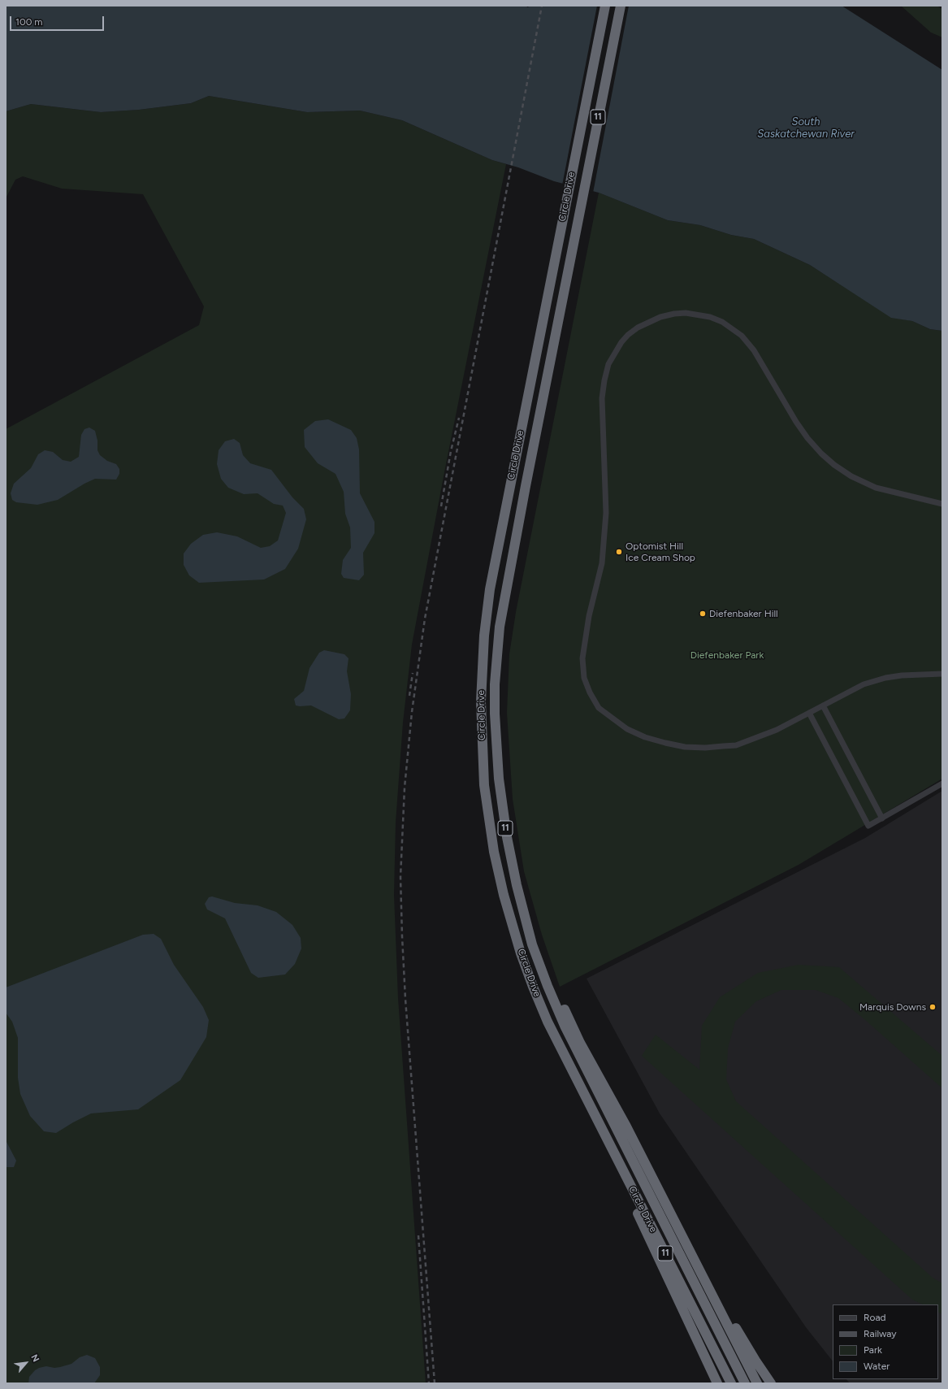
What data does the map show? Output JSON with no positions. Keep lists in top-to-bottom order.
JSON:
{
  "streets": {
    "highway": ["11", "Circle Drive"]
  },
  "water": ["South Saskatchewan River"],
  "parks": ["Diefenbaker Park"],
  "places": ["Optomist Hill Ice Cream Shop", "Diefenbaker Hill", "Marquis Downs"],
  "legend": [
    "Road",
    "Railway",
    "Park",
    "Water"
  ],
  "scale_bar": "100 m",
  "north": "top right"
}
